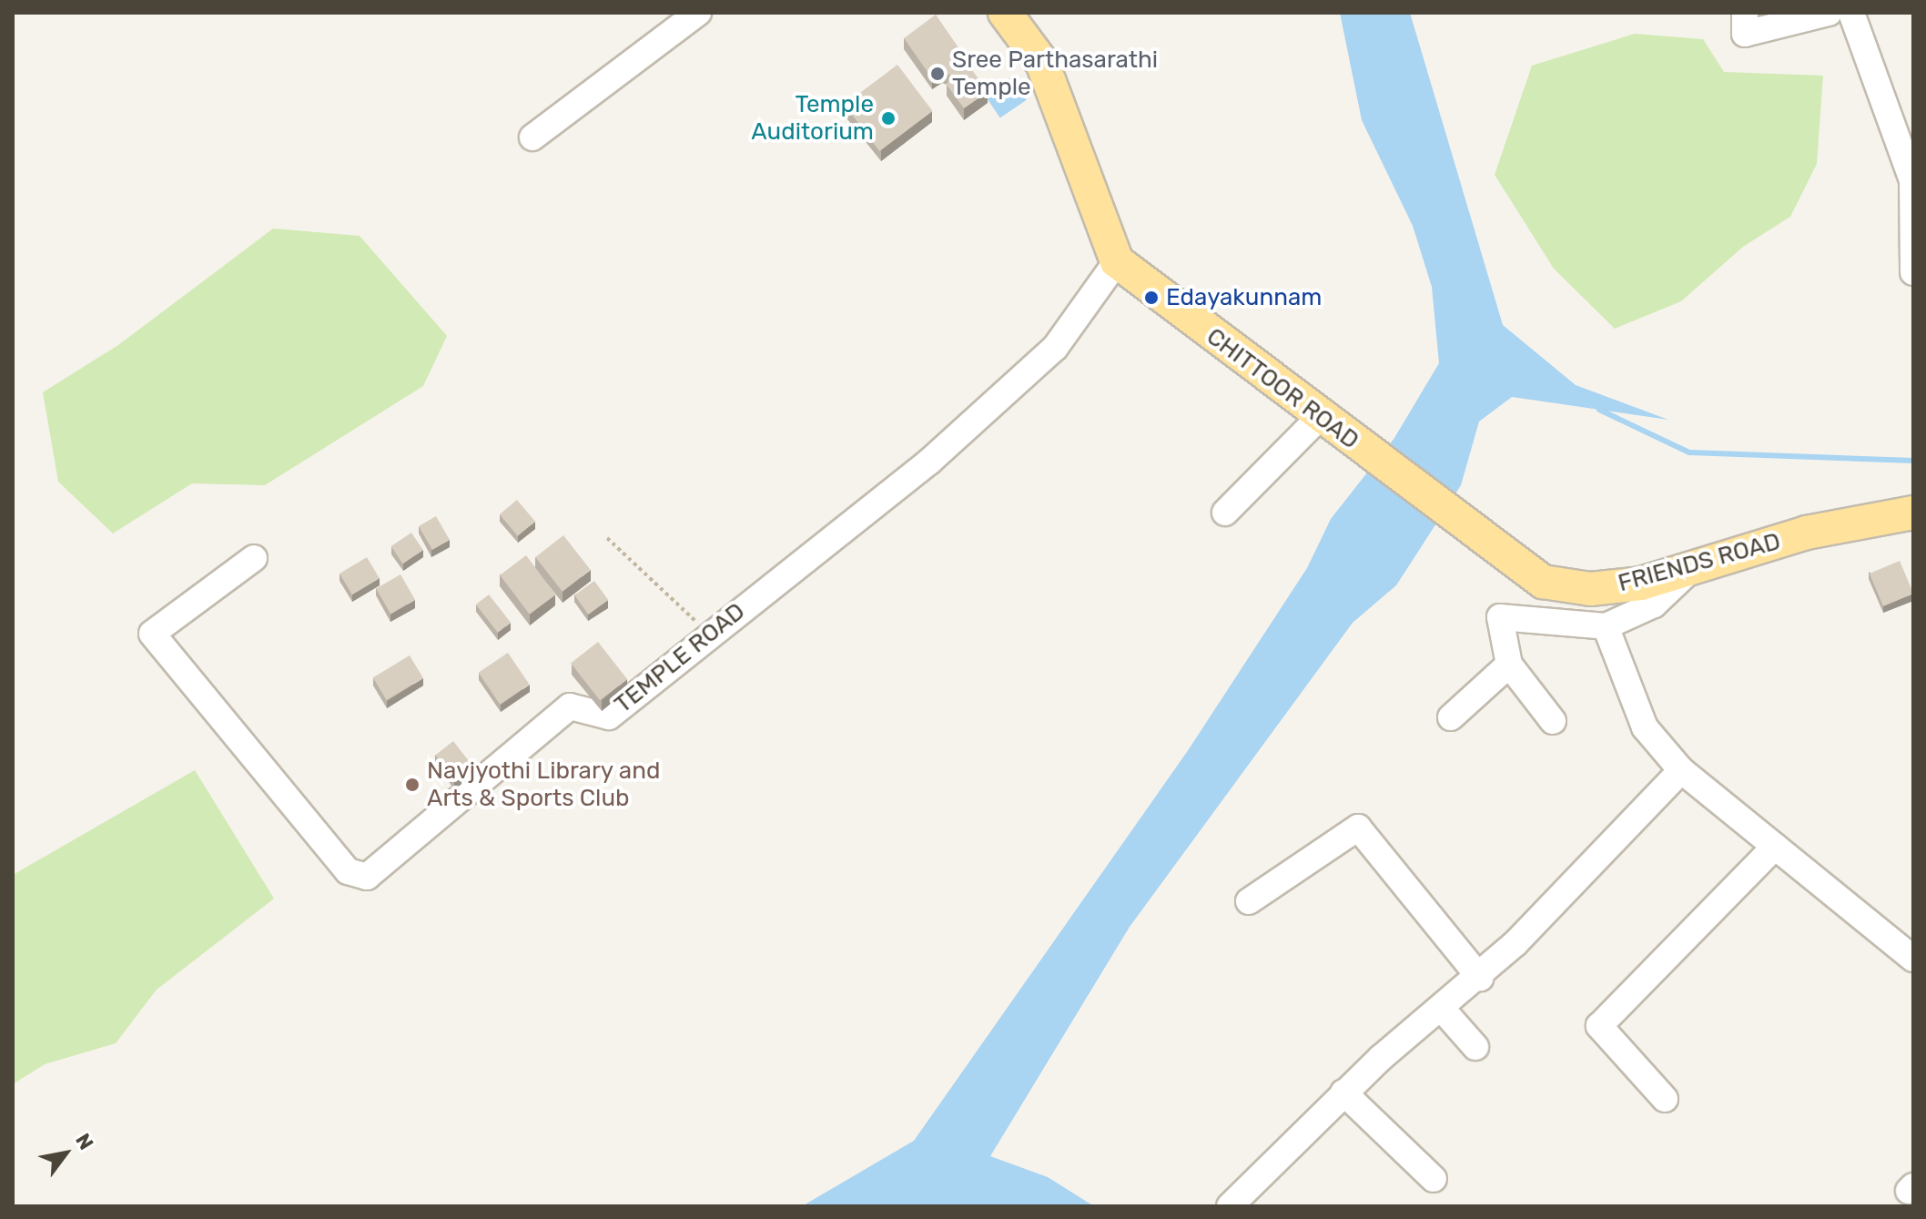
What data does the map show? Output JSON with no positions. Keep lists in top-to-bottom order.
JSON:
{
  "streets": {
    "main road": ["CHITTOOR ROAD", "FRIENDS ROAD"],
    "street": ["TEMPLE ROAD"]
  },
  "crossings": [
    ["CHITTOOR ROAD", "FRIENDS ROAD"],
    ["CHITTOOR ROAD", "TEMPLE ROAD"]
  ],
  "places": [
    "Sree Parthasarathi Temple",
    "Temple Auditorium",
    "Edayakunnam",
    "Navjyothi Library and Arts & Sports Club"
  ],
  "north": "top right"
}
